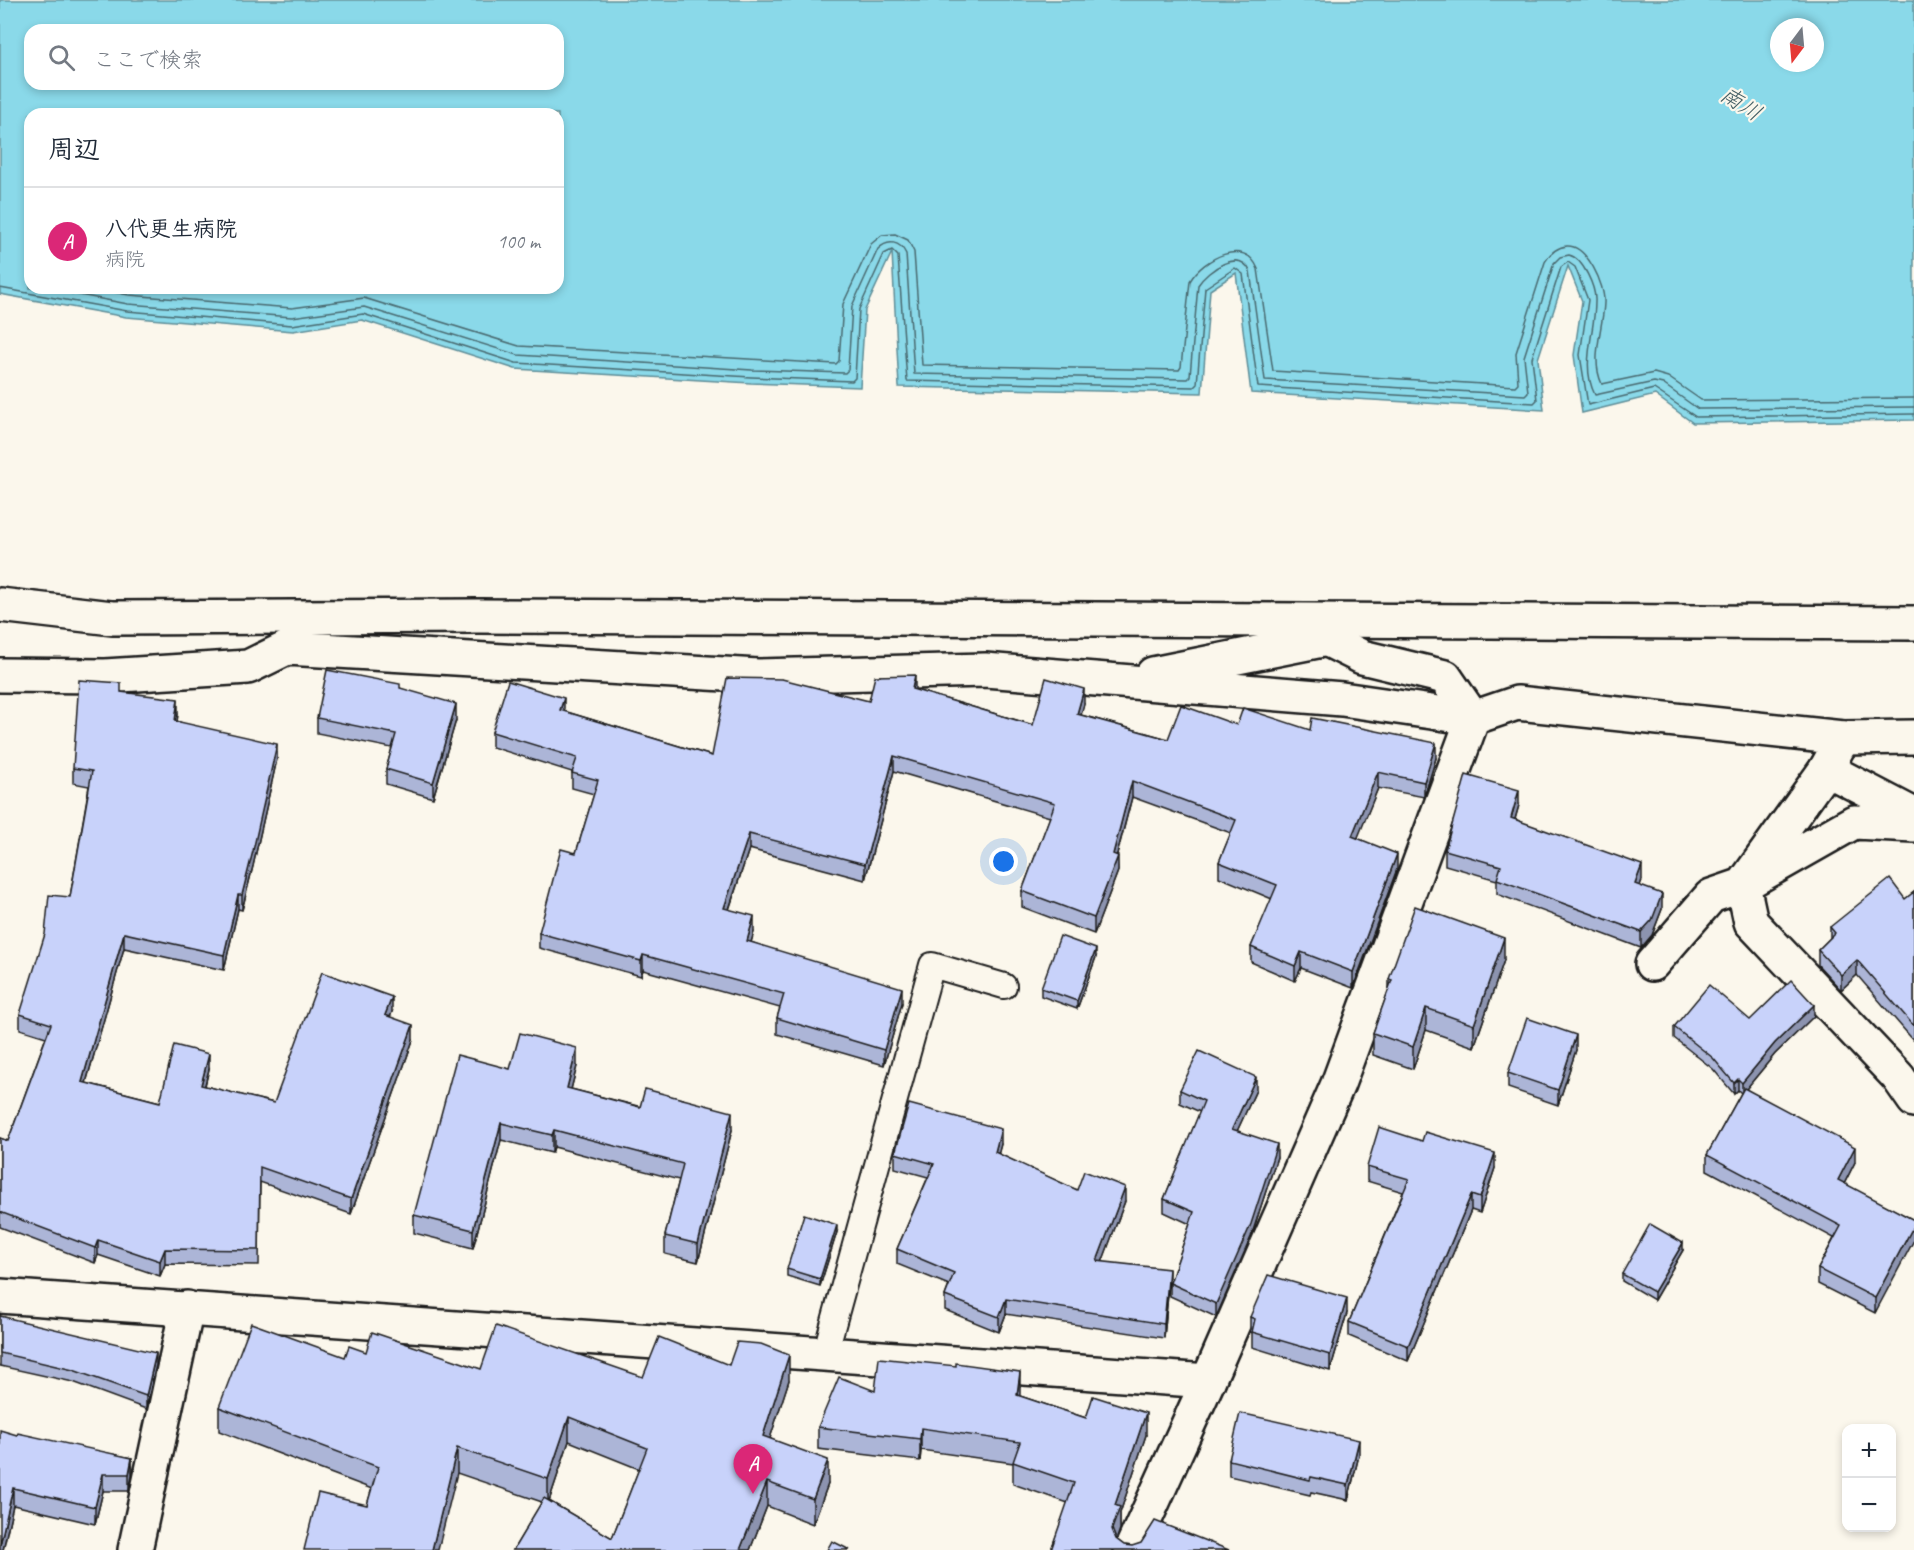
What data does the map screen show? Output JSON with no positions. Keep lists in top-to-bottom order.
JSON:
{
  "water": ["南川"],
  "north": "bottom",
  "page": {
    "search": "ここで検索",
    "heading": "周辺",
    "list": [
      {
        "mark": "A",
        "name": "八代更生病院",
        "note": "病院",
        "value": "100 m"
      }
    ],
    "map_buttons": ["+", "−"],
    "pins": "A"
  }
}
